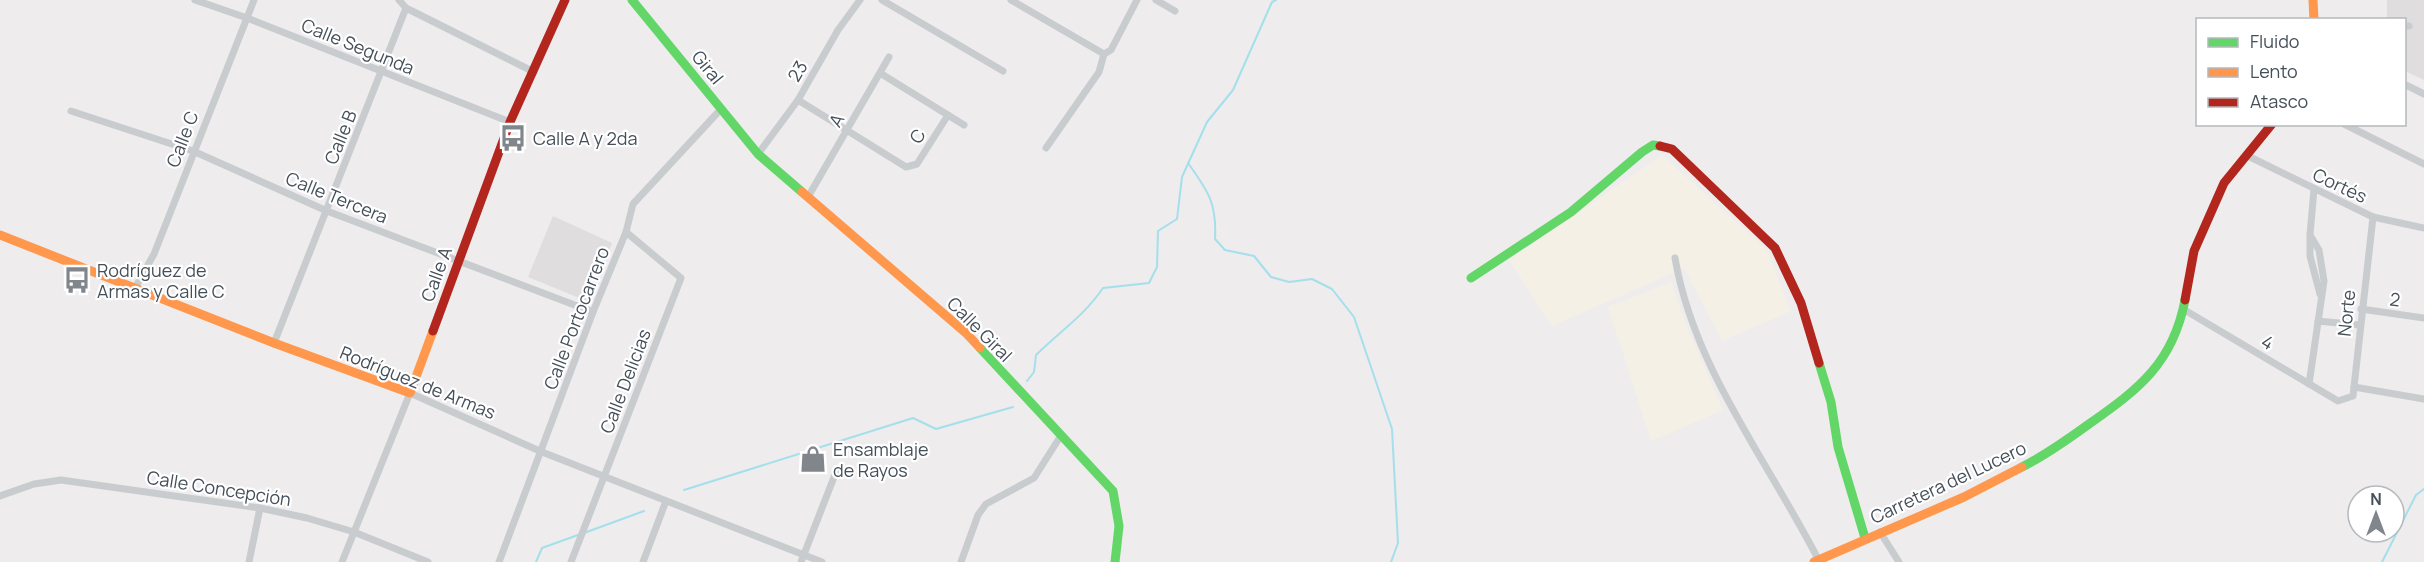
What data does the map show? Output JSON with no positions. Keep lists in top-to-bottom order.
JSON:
{
  "streets": {
    "street": [
      "Calle Segunda",
      "Giral",
      "23",
      "A",
      "C",
      "Calle B",
      "Calle C",
      "Cortés",
      "Calle Tercera",
      "Calle A",
      "2",
      "Norte",
      "Calle Portocarrero",
      "Calle Giral",
      "4",
      "Calle Delicias",
      "Rodríguez de Armas",
      "Carretera del Lucero",
      "Calle Concepción"
    ]
  },
  "crossings": [
    ["Calle Segunda", "Calle B"],
    ["Calle Segunda", "Calle C"],
    ["Calle Segunda", "Calle A"],
    ["Giral", "23"],
    ["Giral", "Calle Portocarrero"],
    ["Giral", "Calle Giral"],
    ["23", "Calle Giral"],
    ["A", "C"],
    ["A", "Calle Giral"],
    ["Calle B", "Calle Tercera"],
    ["Calle B", "Rodríguez de Armas"],
    ["Calle C", "Calle Tercera"],
    ["Calle C", "Rodríguez de Armas"],
    ["Cortés", "Norte"],
    ["Cortés", "Carretera del Lucero"],
    ["Calle Tercera", "Calle A"],
    ["Calle Tercera", "Calle Portocarrero"],
    ["Calle A", "Rodríguez de Armas"],
    ["Calle A", "Calle Concepción"],
    ["2", "Norte"],
    ["Norte", "4"],
    ["Calle Portocarrero", "Calle Delicias"],
    ["Calle Portocarrero", "Rodríguez de Armas"],
    ["4", "Carretera del Lucero"],
    ["Calle Delicias", "Rodríguez de Armas"]
  ],
  "places": {
    "bus stop": ["Calle A y 2da", "Rodríguez de Armas y Calle C"],
    "shop": ["Ensamblaje de Rayos"]
  },
  "legend": ["Fluido", "Lento", "Atasco"],
  "north": "top"
}
